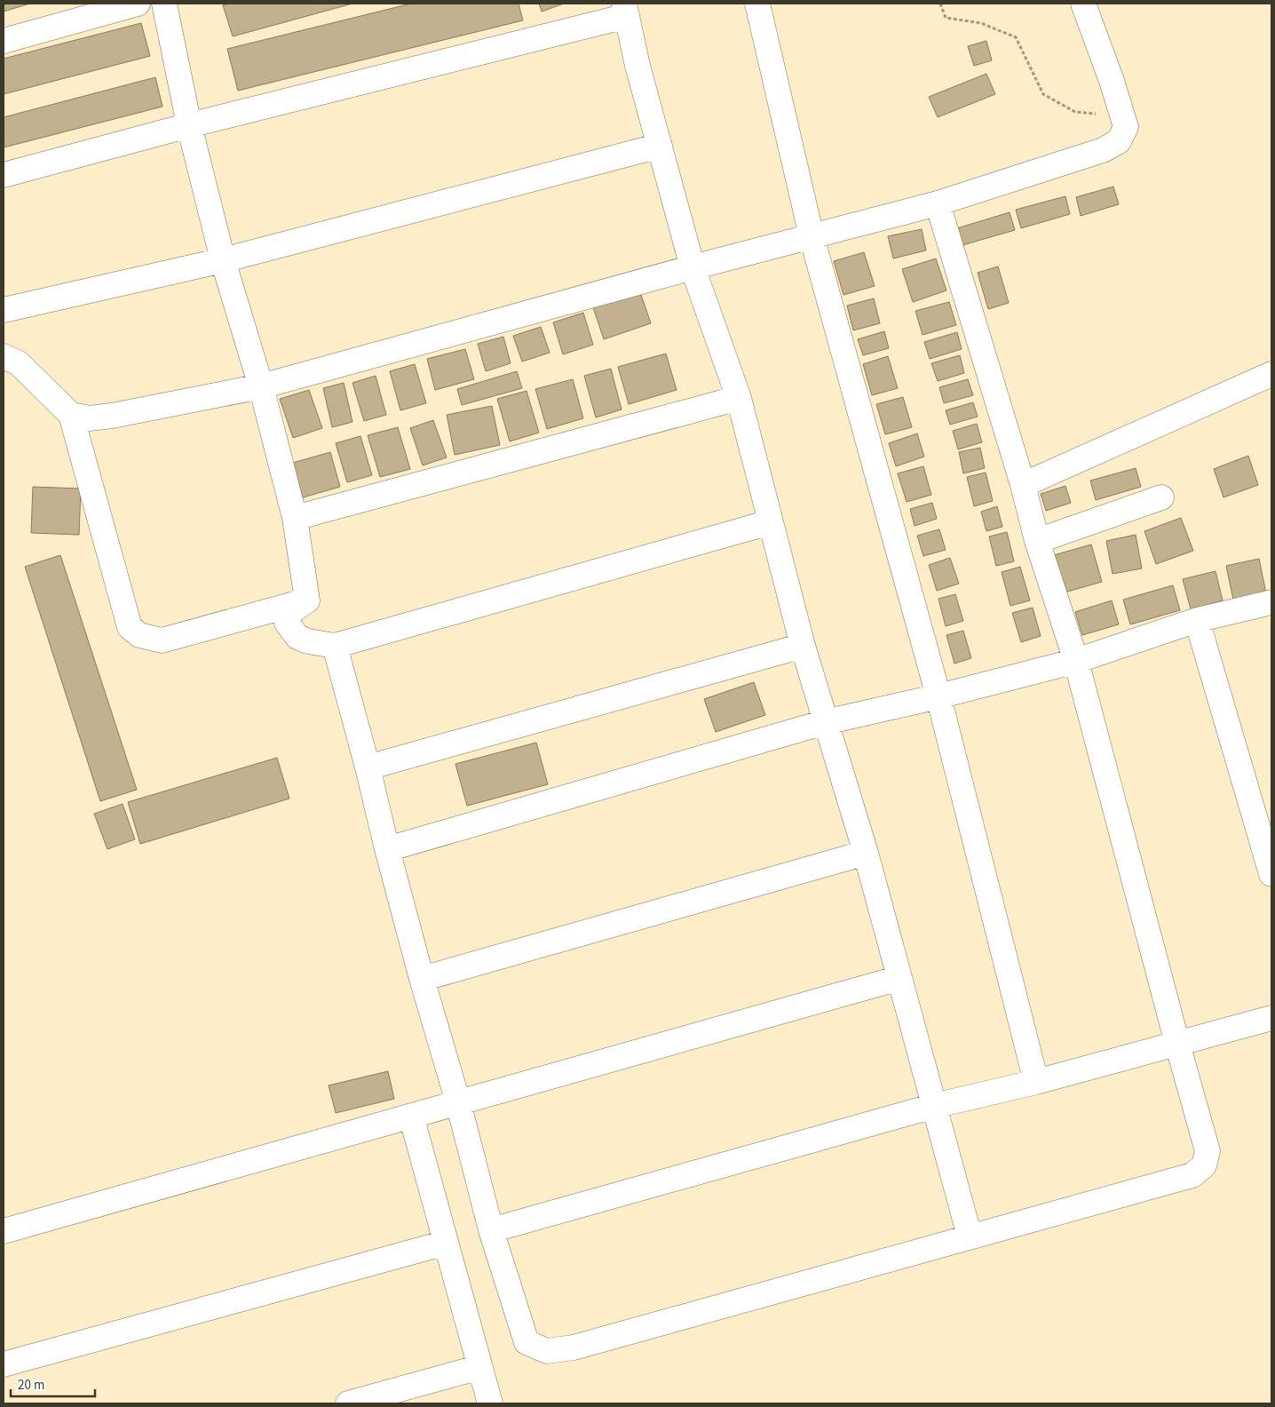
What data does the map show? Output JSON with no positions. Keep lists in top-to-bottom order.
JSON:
{
  "scale_bar": "20 m"
}
